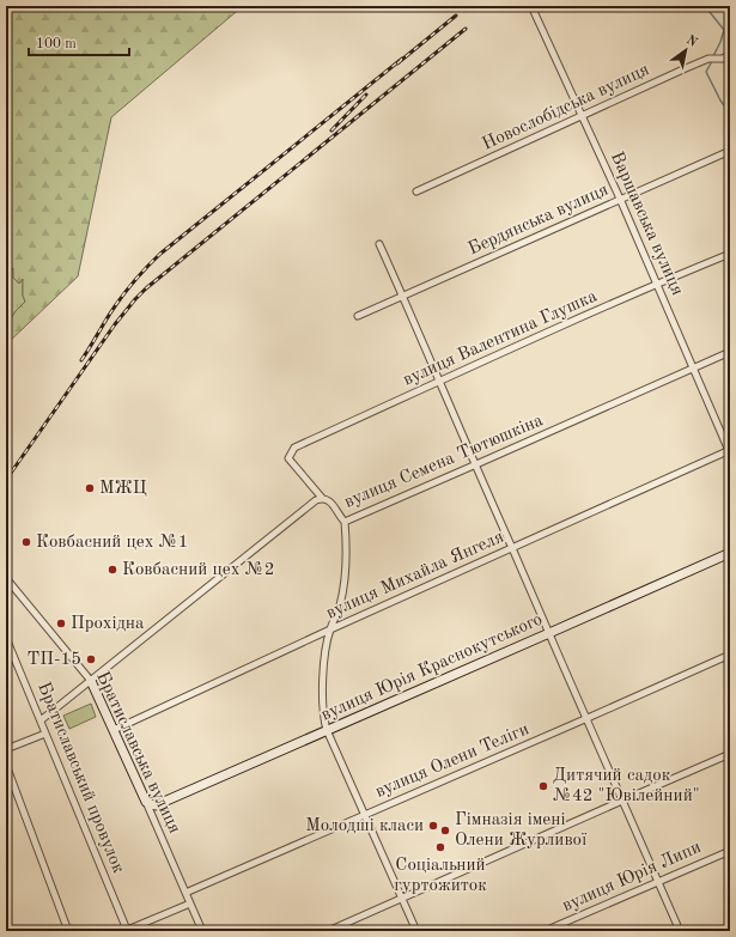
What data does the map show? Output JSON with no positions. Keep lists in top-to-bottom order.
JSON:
{
  "streets": {
    "street": [
      "Новослобідська вулиця",
      "Бердянська вулиця",
      "Варшавська вулиця",
      "вулиця Валентина Глушка",
      "вулиця Семена Тютюшкіна",
      "вулиця Михайла Янгеля",
      "вулиця Юрія Краснокутського",
      "Братиславська вулиця",
      "вулиця Олени Теліги",
      "Братиславський провулок",
      "вулиця Юрія Липи"
    ]
  },
  "crossings": [
    ["Новослобідська вулиця", "Варшавська вулиця"],
    ["Бердянська вулиця", "Варшавська вулиця"],
    ["Варшавська вулиця", "вулиця Валентина Глушка"],
    ["Варшавська вулиця", "вулиця Семена Тютюшкіна"],
    ["Варшавська вулиця", "вулиця Михайла Янгеля"],
    ["вулиця Валентина Глушка", "вулиця Семена Тютюшкіна"],
    ["вулиця Семена Тютюшкіна", "Братиславська вулиця"],
    ["вулиця Семена Тютюшкіна", "Братиславський провулок"],
    ["вулиця Михайла Янгеля", "Братиславська вулиця"],
    ["вулиця Юрія Краснокутського", "Братиславська вулиця"],
    ["Братиславська вулиця", "вулиця Олени Теліги"]
  ],
  "places": [
    "МЖЦ",
    "Ковбасний цех №1",
    "Ковбасний цех №2",
    "Прохідна",
    "ТП-15",
    "Дитячий садок №42 \"Ювілейний\"",
    "Молодші класи",
    "Гімназія імені Олени Журливої",
    "Соціальний гуртожиток"
  ],
  "scale_bar": "100 m",
  "north": "top right"
}
